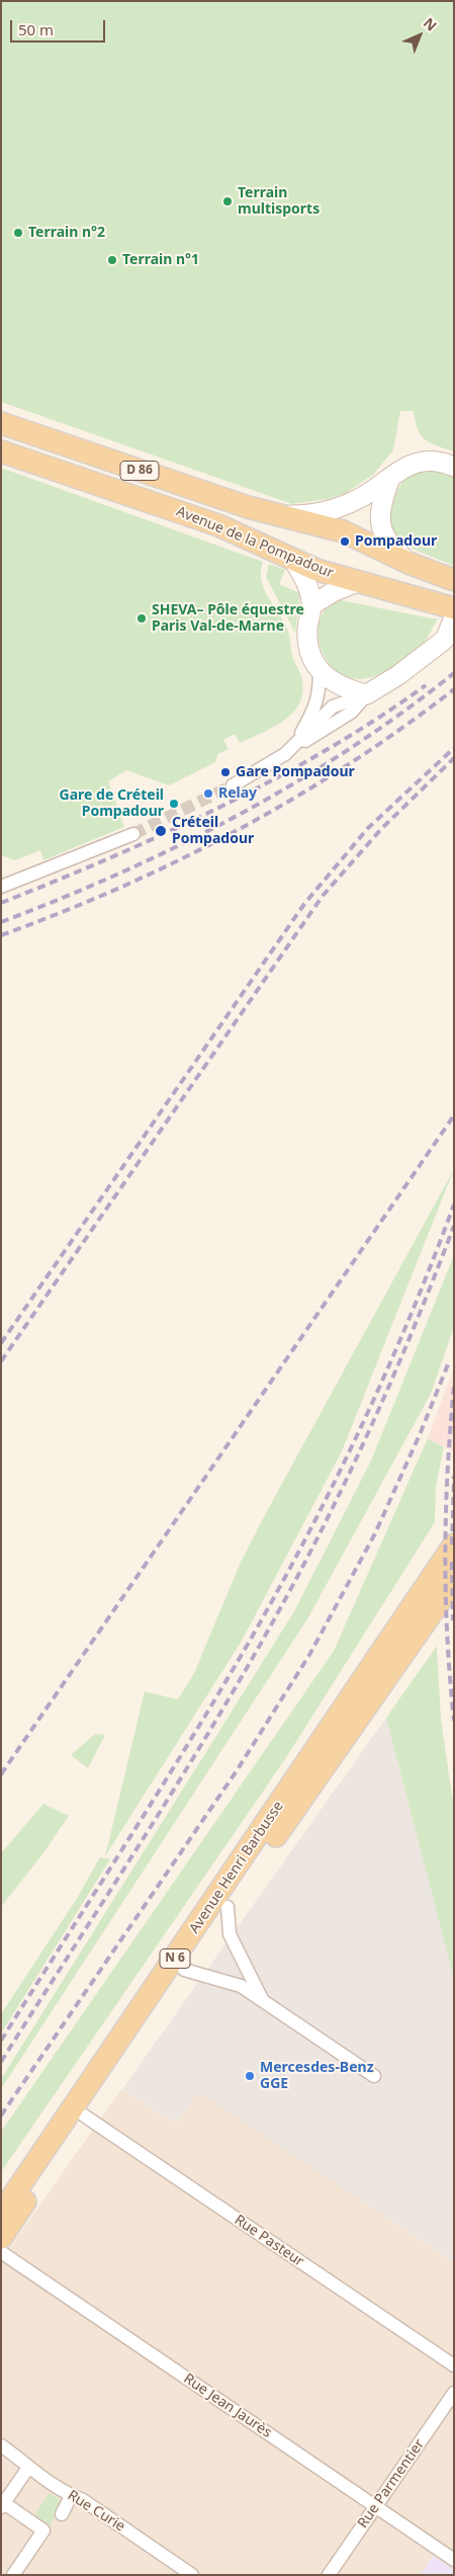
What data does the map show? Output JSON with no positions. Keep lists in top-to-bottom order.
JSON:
{
  "streets": {
    "main road": [
      "D 86",
      "Avenue de la Pompadour",
      "Avenue Henri Barbusse",
      "N 6"
    ],
    "street": [
      "Rue Pasteur",
      "Rue Jean Jaurès",
      "Rue Parmentier",
      "Rue Curie"
    ]
  },
  "crossings": [
    ["Avenue Henri Barbusse", "Rue Pasteur"],
    ["Rue Jean Jaurès", "Rue Parmentier"]
  ],
  "places": [
    "Terrain multisports",
    "Terrain n°2",
    "Terrain n°1",
    "Pompadour",
    "SHEVA– Pôle équestre Paris Val-de-Marne",
    "Gare Pompadour",
    "Relay",
    "Gare de Créteil Pompadour",
    "Créteil Pompadour",
    "Mercesdes-Benz GGE"
  ],
  "scale_bar": "50 m",
  "north": "top right"
}
